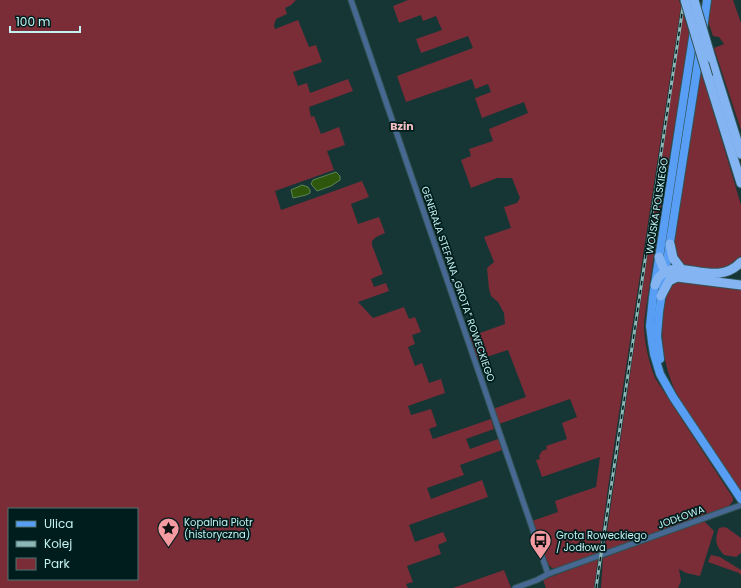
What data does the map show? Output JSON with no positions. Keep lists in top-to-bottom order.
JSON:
{
  "streets": {
    "main road": ["WOJSKA POLSKIEGO"],
    "street": ["GENERAŁA STEFANA „GROTA” ROWECKIEGO", "JODŁOWA"]
  },
  "crossings": [
    ["GENERAŁA STEFANA „GROTA” ROWECKIEGO", "JODŁOWA"]
  ],
  "districts": ["Bzin"],
  "places": {
    "place": ["Kopalnia Piotr (historyczna)"],
    "bus stop": ["Grota Roweckiego / Jodłowa"]
  },
  "legend": ["Ulica", "Kolej", "Park"],
  "scale_bar": "100 m"
}
